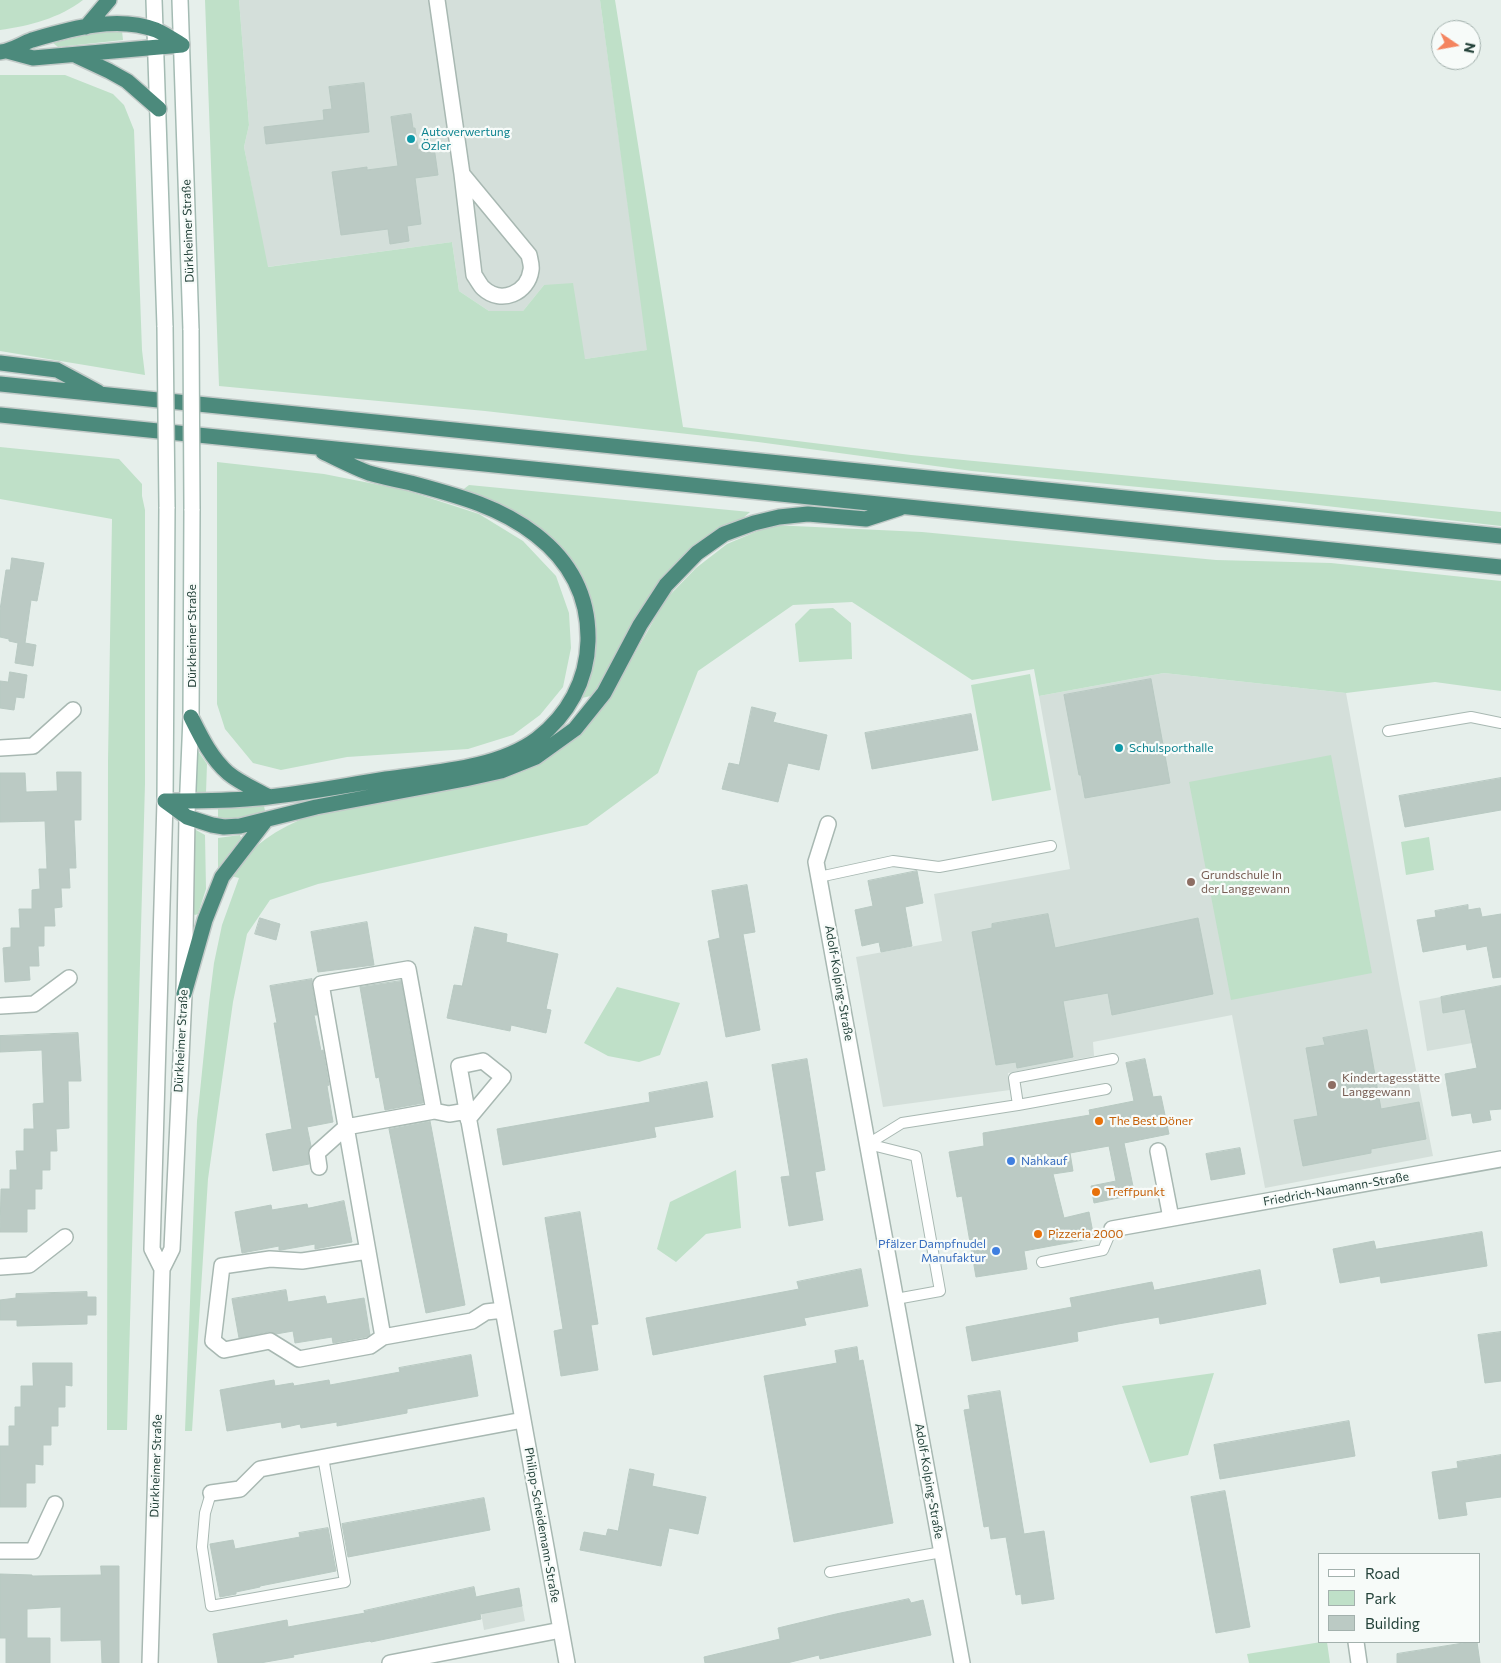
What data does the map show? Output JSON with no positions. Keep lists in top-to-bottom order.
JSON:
{
  "streets": {
    "street": [
      "Dürkheimer Straße",
      "Adolf-Kolping-Straße",
      "Friedrich-Naumann-Straße",
      "Philipp-Scheidemann-Straße"
    ]
  },
  "places": [
    "Autoverwertung Özler",
    "Schulsporthalle",
    "Grundschule In der Langgewann",
    "Kindertagesstätte Langgewann",
    "The Best Döner",
    "Nahkauf",
    "Treffpunkt",
    "Pizzeria 2000",
    "Pfälzer Dampfnudel Manufaktur"
  ],
  "legend": ["Road", "Park", "Building"],
  "north": "right"
}
